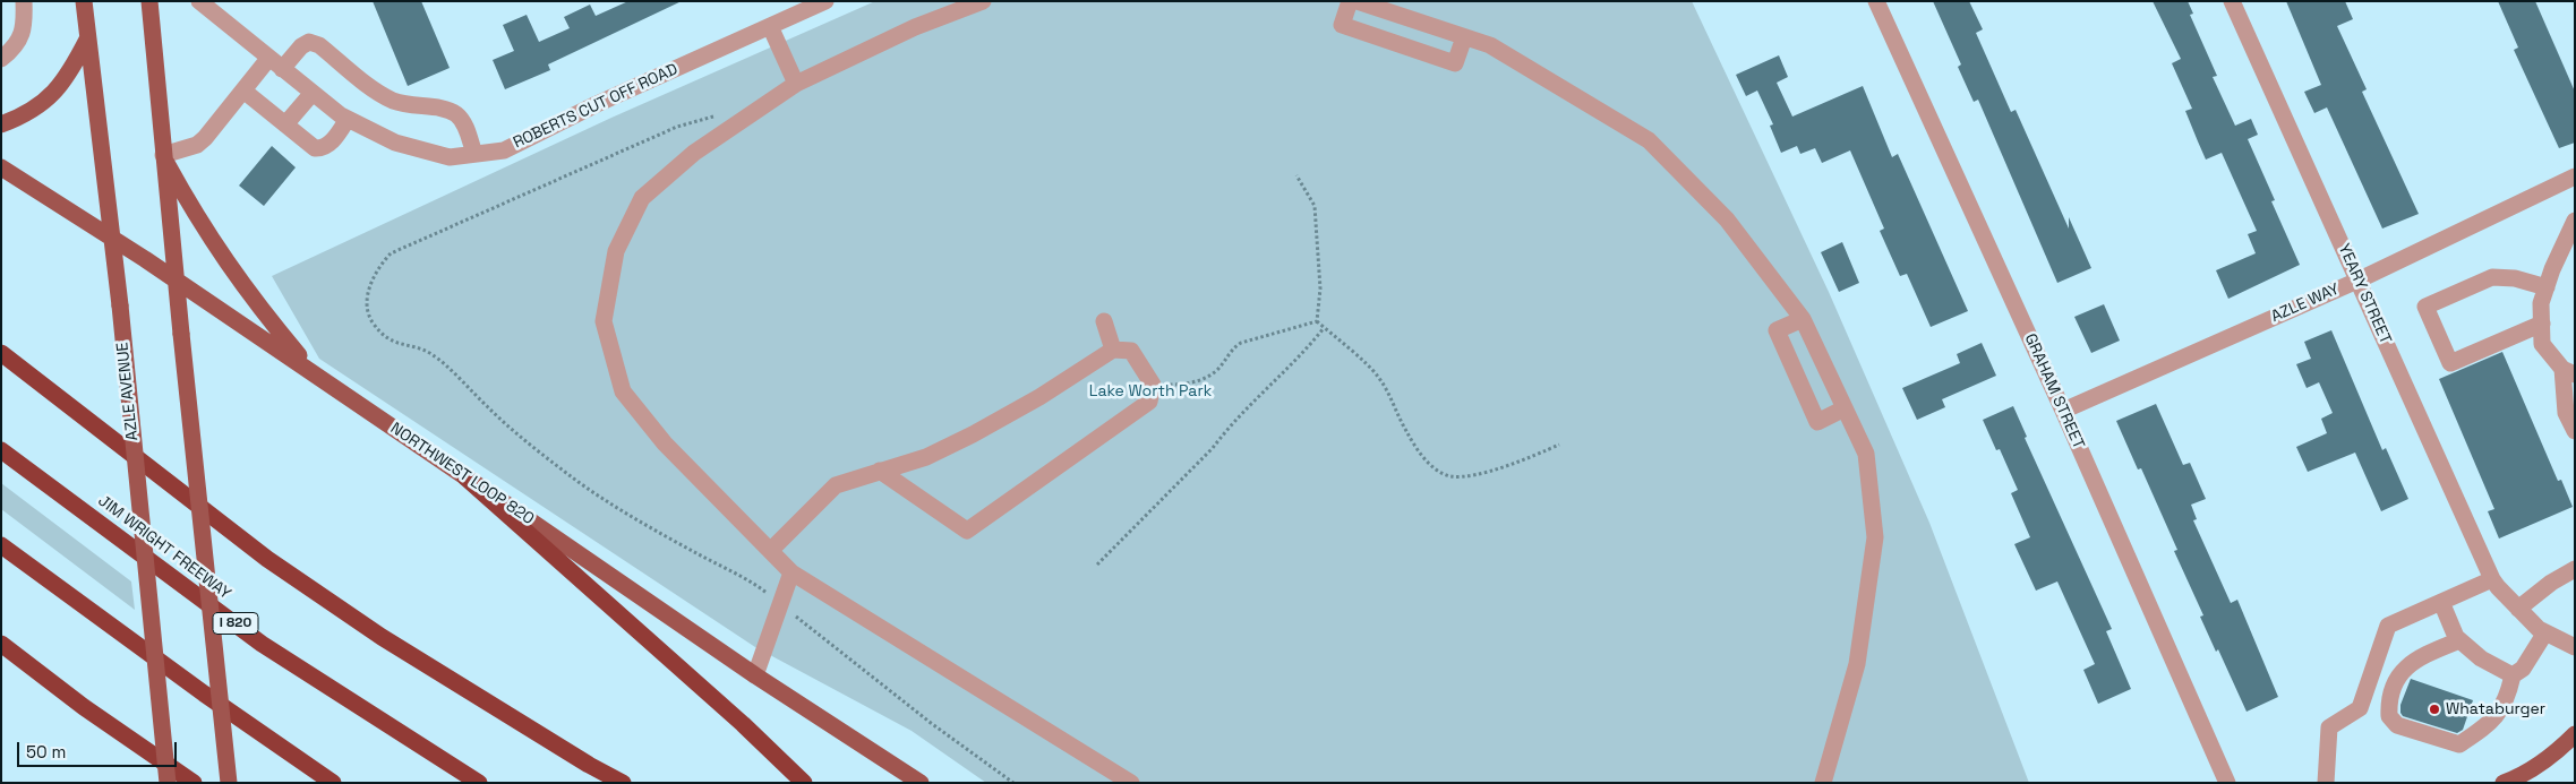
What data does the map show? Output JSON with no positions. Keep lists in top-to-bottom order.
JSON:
{
  "streets": {
    "highway": ["JIM WRIGHT FREEWAY", "I 820"],
    "main road": ["AZLE AVENUE", "NORTHWEST LOOP 820"],
    "street": [
      "ROBERTS CUT OFF ROAD",
      "YEARY STREET",
      "AZLE WAY",
      "GRAHAM STREET"
    ]
  },
  "crossings": [
    ["YEARY STREET", "AZLE WAY"],
    ["AZLE WAY", "GRAHAM STREET"],
    ["AZLE AVENUE", "NORTHWEST LOOP 820"]
  ],
  "parks": ["Lake Worth Park"],
  "places": ["Whataburger"],
  "scale_bar": "50 m"
}
